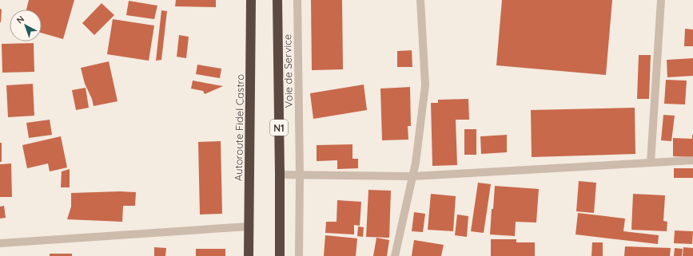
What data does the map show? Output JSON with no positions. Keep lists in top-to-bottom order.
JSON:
{
  "streets": {
    "highway": ["Autoroute Fidel Castro", "N1"],
    "street": ["Voie de Service"]
  },
  "north": "top left"
}
